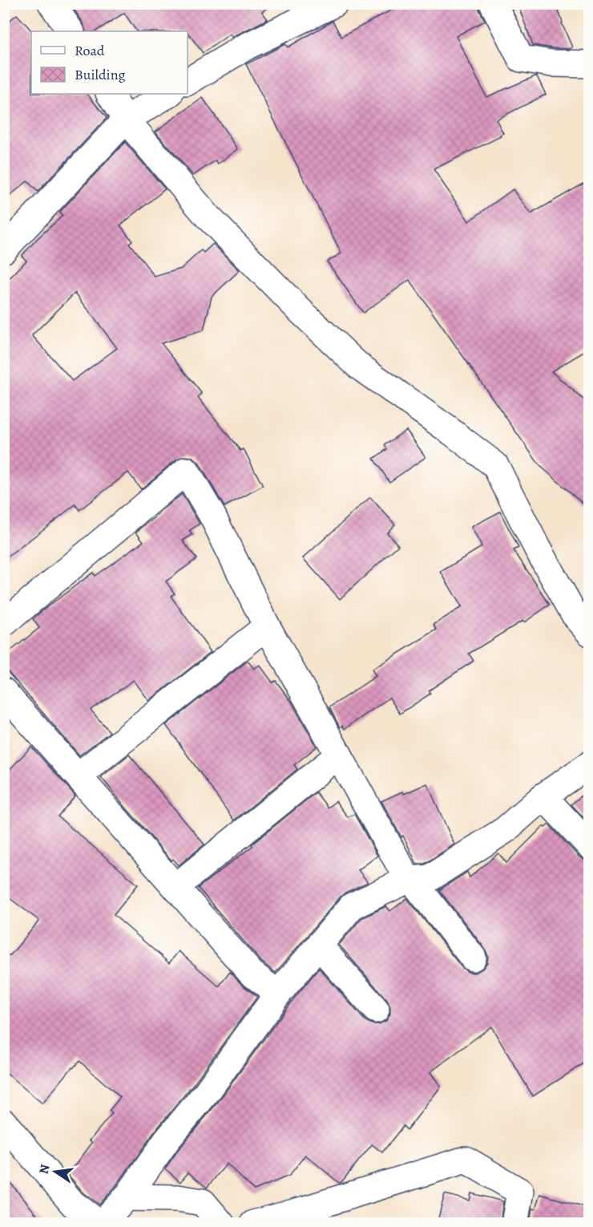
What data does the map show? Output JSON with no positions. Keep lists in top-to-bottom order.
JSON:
{
  "legend": ["Road", "Building"],
  "north": "left"
}
